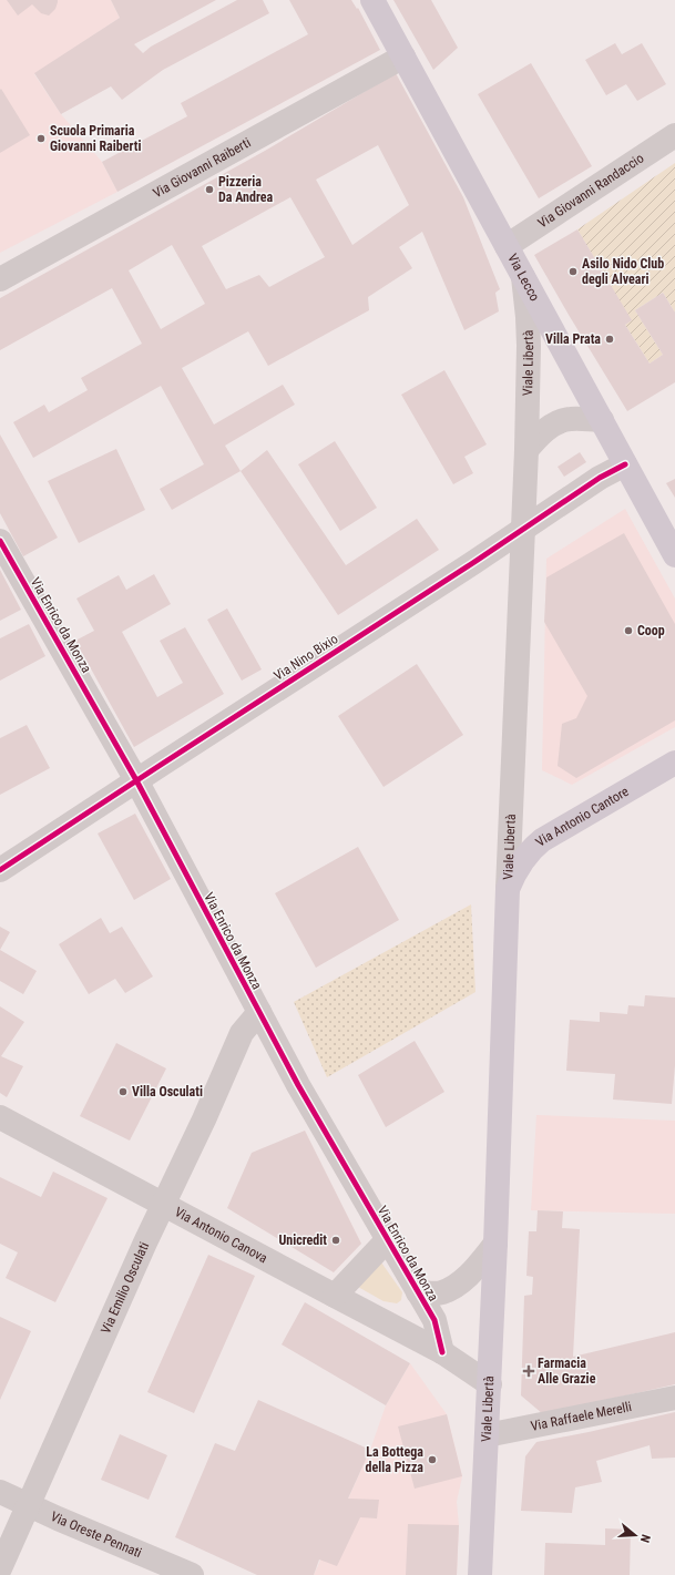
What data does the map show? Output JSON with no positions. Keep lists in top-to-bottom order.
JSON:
{
  "streets": {
    "main road": ["Via Lecco", "Viale Libertà", "Via Antonio Cantore"],
    "street": [
      "Via Giovanni Raiberti",
      "Via Giovanni Randaccio",
      "Via Enrico da Monza",
      "Via Nino Bixio",
      "Via Antonio Canova",
      "Via Emilio Osculati",
      "Via Raffaele Merelli",
      "Via Oreste Pennati"
    ]
  },
  "crossings": [
    ["Via Giovanni Raiberti", "Via Lecco"],
    ["Via Giovanni Randaccio", "Via Lecco"],
    ["Via Lecco", "Viale Libertà"],
    ["Via Lecco", "Via Nino Bixio"],
    ["Viale Libertà", "Via Nino Bixio"],
    ["Viale Libertà", "Via Antonio Cantore"],
    ["Viale Libertà", "Via Raffaele Merelli"],
    ["Via Enrico da Monza", "Via Nino Bixio"],
    ["Via Enrico da Monza", "Via Antonio Canova"],
    ["Via Enrico da Monza", "Via Emilio Osculati"],
    ["Via Antonio Canova", "Via Emilio Osculati"],
    ["Via Emilio Osculati", "Via Oreste Pennati"]
  ],
  "places": {
    "other": [
      "Scuola Primaria Giovanni Raiberti",
      "Pizzeria Da Andrea",
      "Asilo Nido Club degli Alveari",
      "Villa Prata",
      "Coop",
      "Villa Osculati",
      "Unicredit",
      "La Bottega della Pizza"
    ],
    "health": ["Farmacia Alle Grazie"]
  },
  "north": "right"
}
